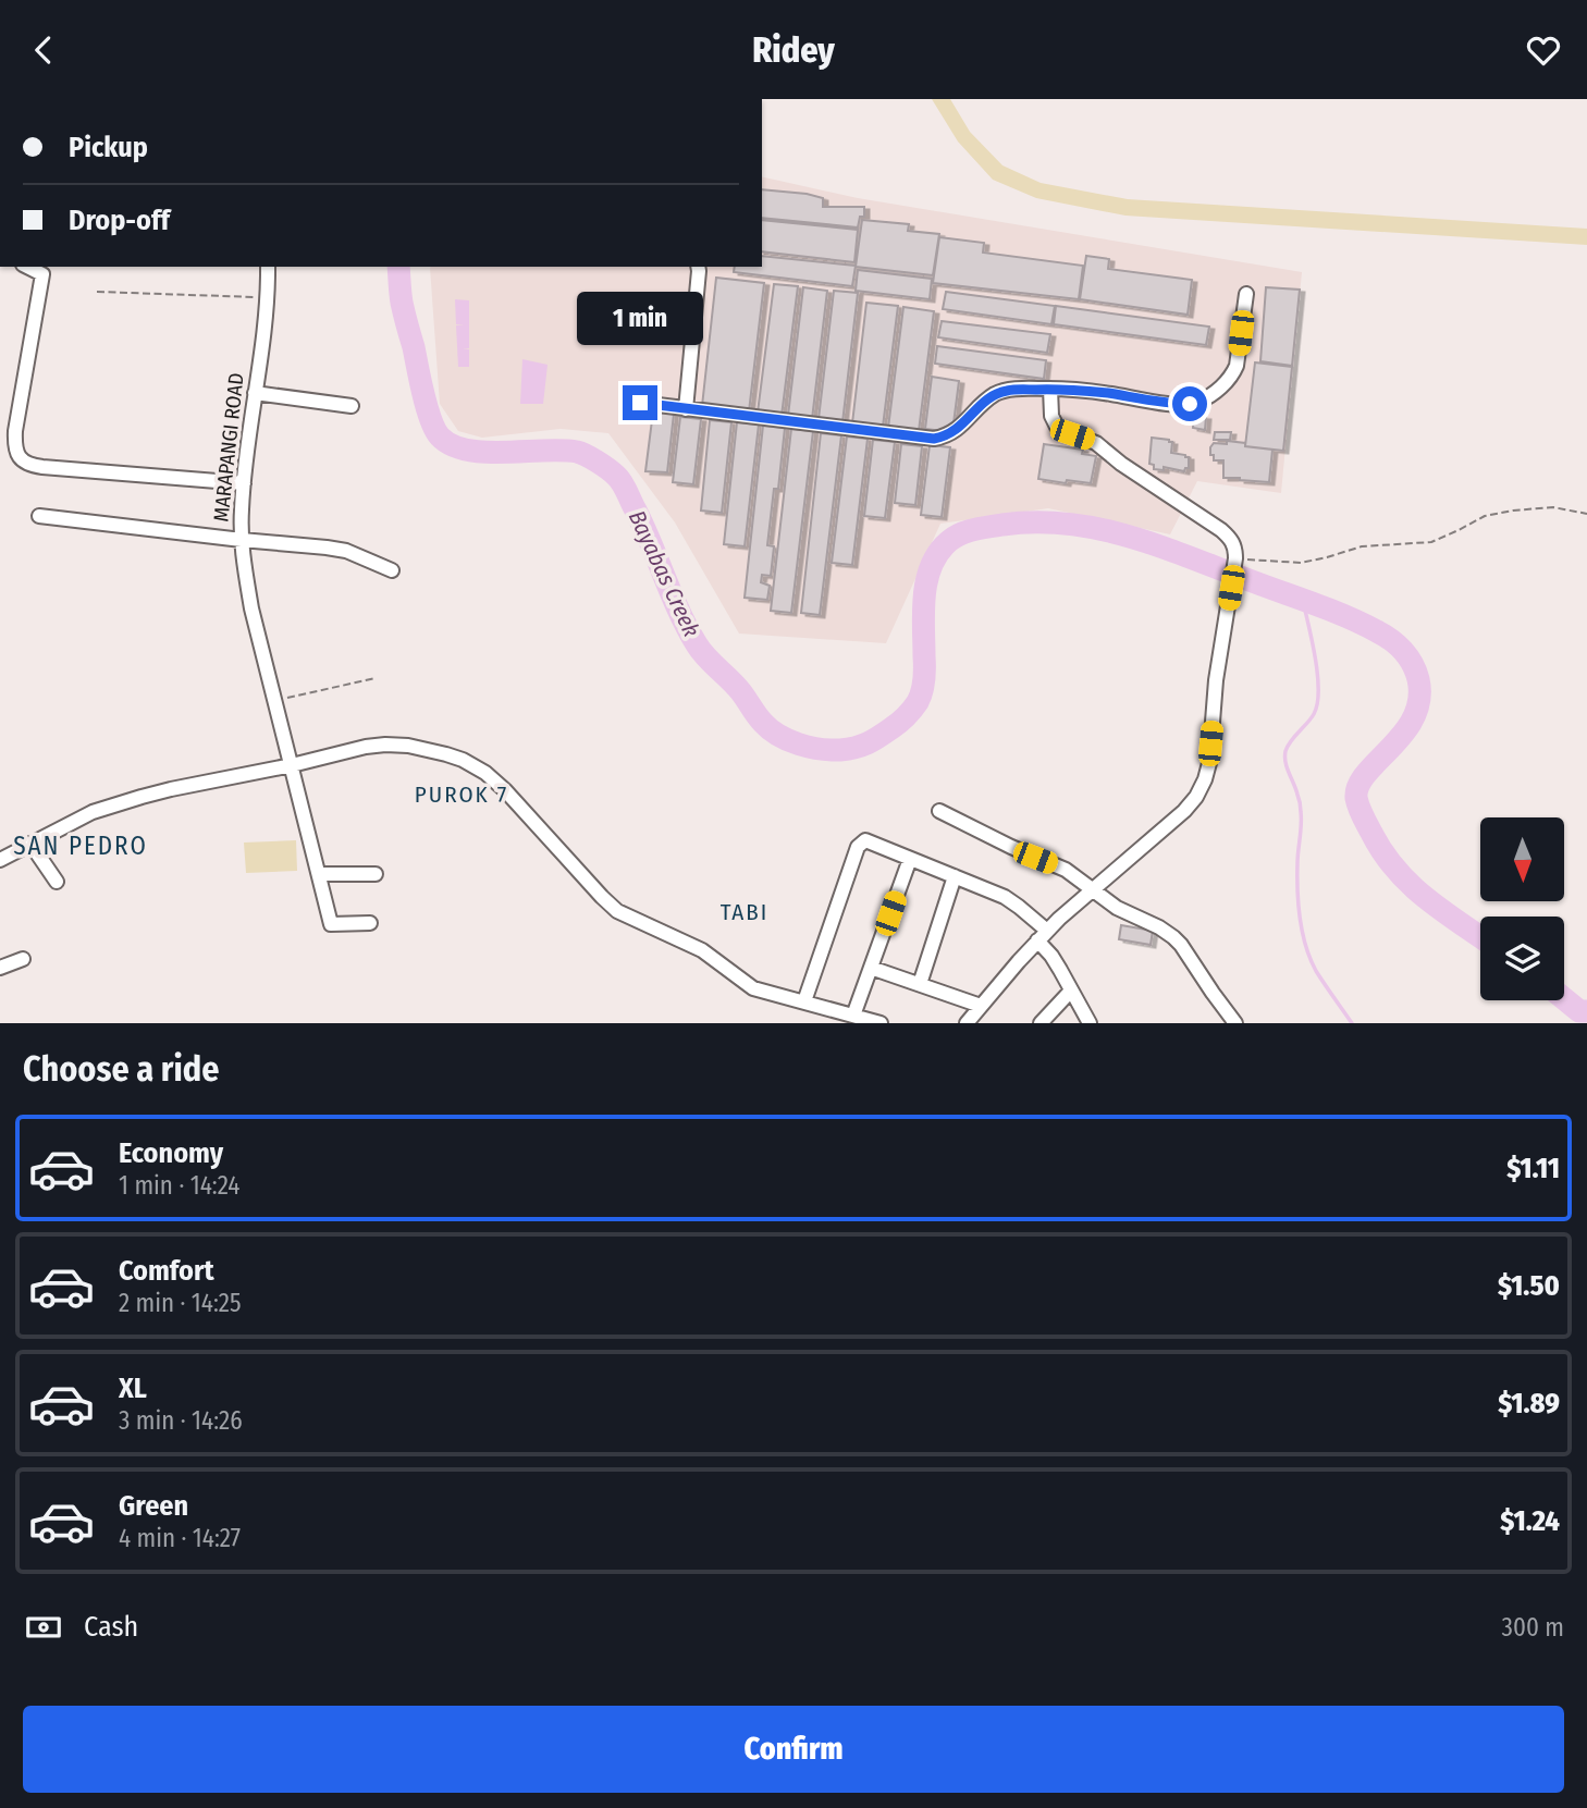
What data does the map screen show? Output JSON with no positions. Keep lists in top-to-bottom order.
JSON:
{
  "streets": {
    "street": ["MARAPANGI ROAD"]
  },
  "districts": ["PUROK 7", "SAN PEDRO", "TABI"],
  "water": ["Bayabas Creek"],
  "north": "bottom",
  "page": {
    "header": "Ridey",
    "banner": ["Pickup", "Drop-off"],
    "bubble": "1 min",
    "heading": "Choose a ride",
    "list": [
      {
        "name": "Economy",
        "note": "1 min · 14:24",
        "value": "$1.11"
      },
      {
        "name": "Comfort",
        "note": "2 min · 14:25",
        "value": "$1.50"
      },
      {
        "name": "XL",
        "note": "3 min · 14:26",
        "value": "$1.89"
      },
      {
        "name": "Green",
        "note": "4 min · 14:27",
        "value": "$1.24"
      }
    ],
    "pay": ["Cash", "300 m"],
    "buttons": "Confirm"
  }
}
